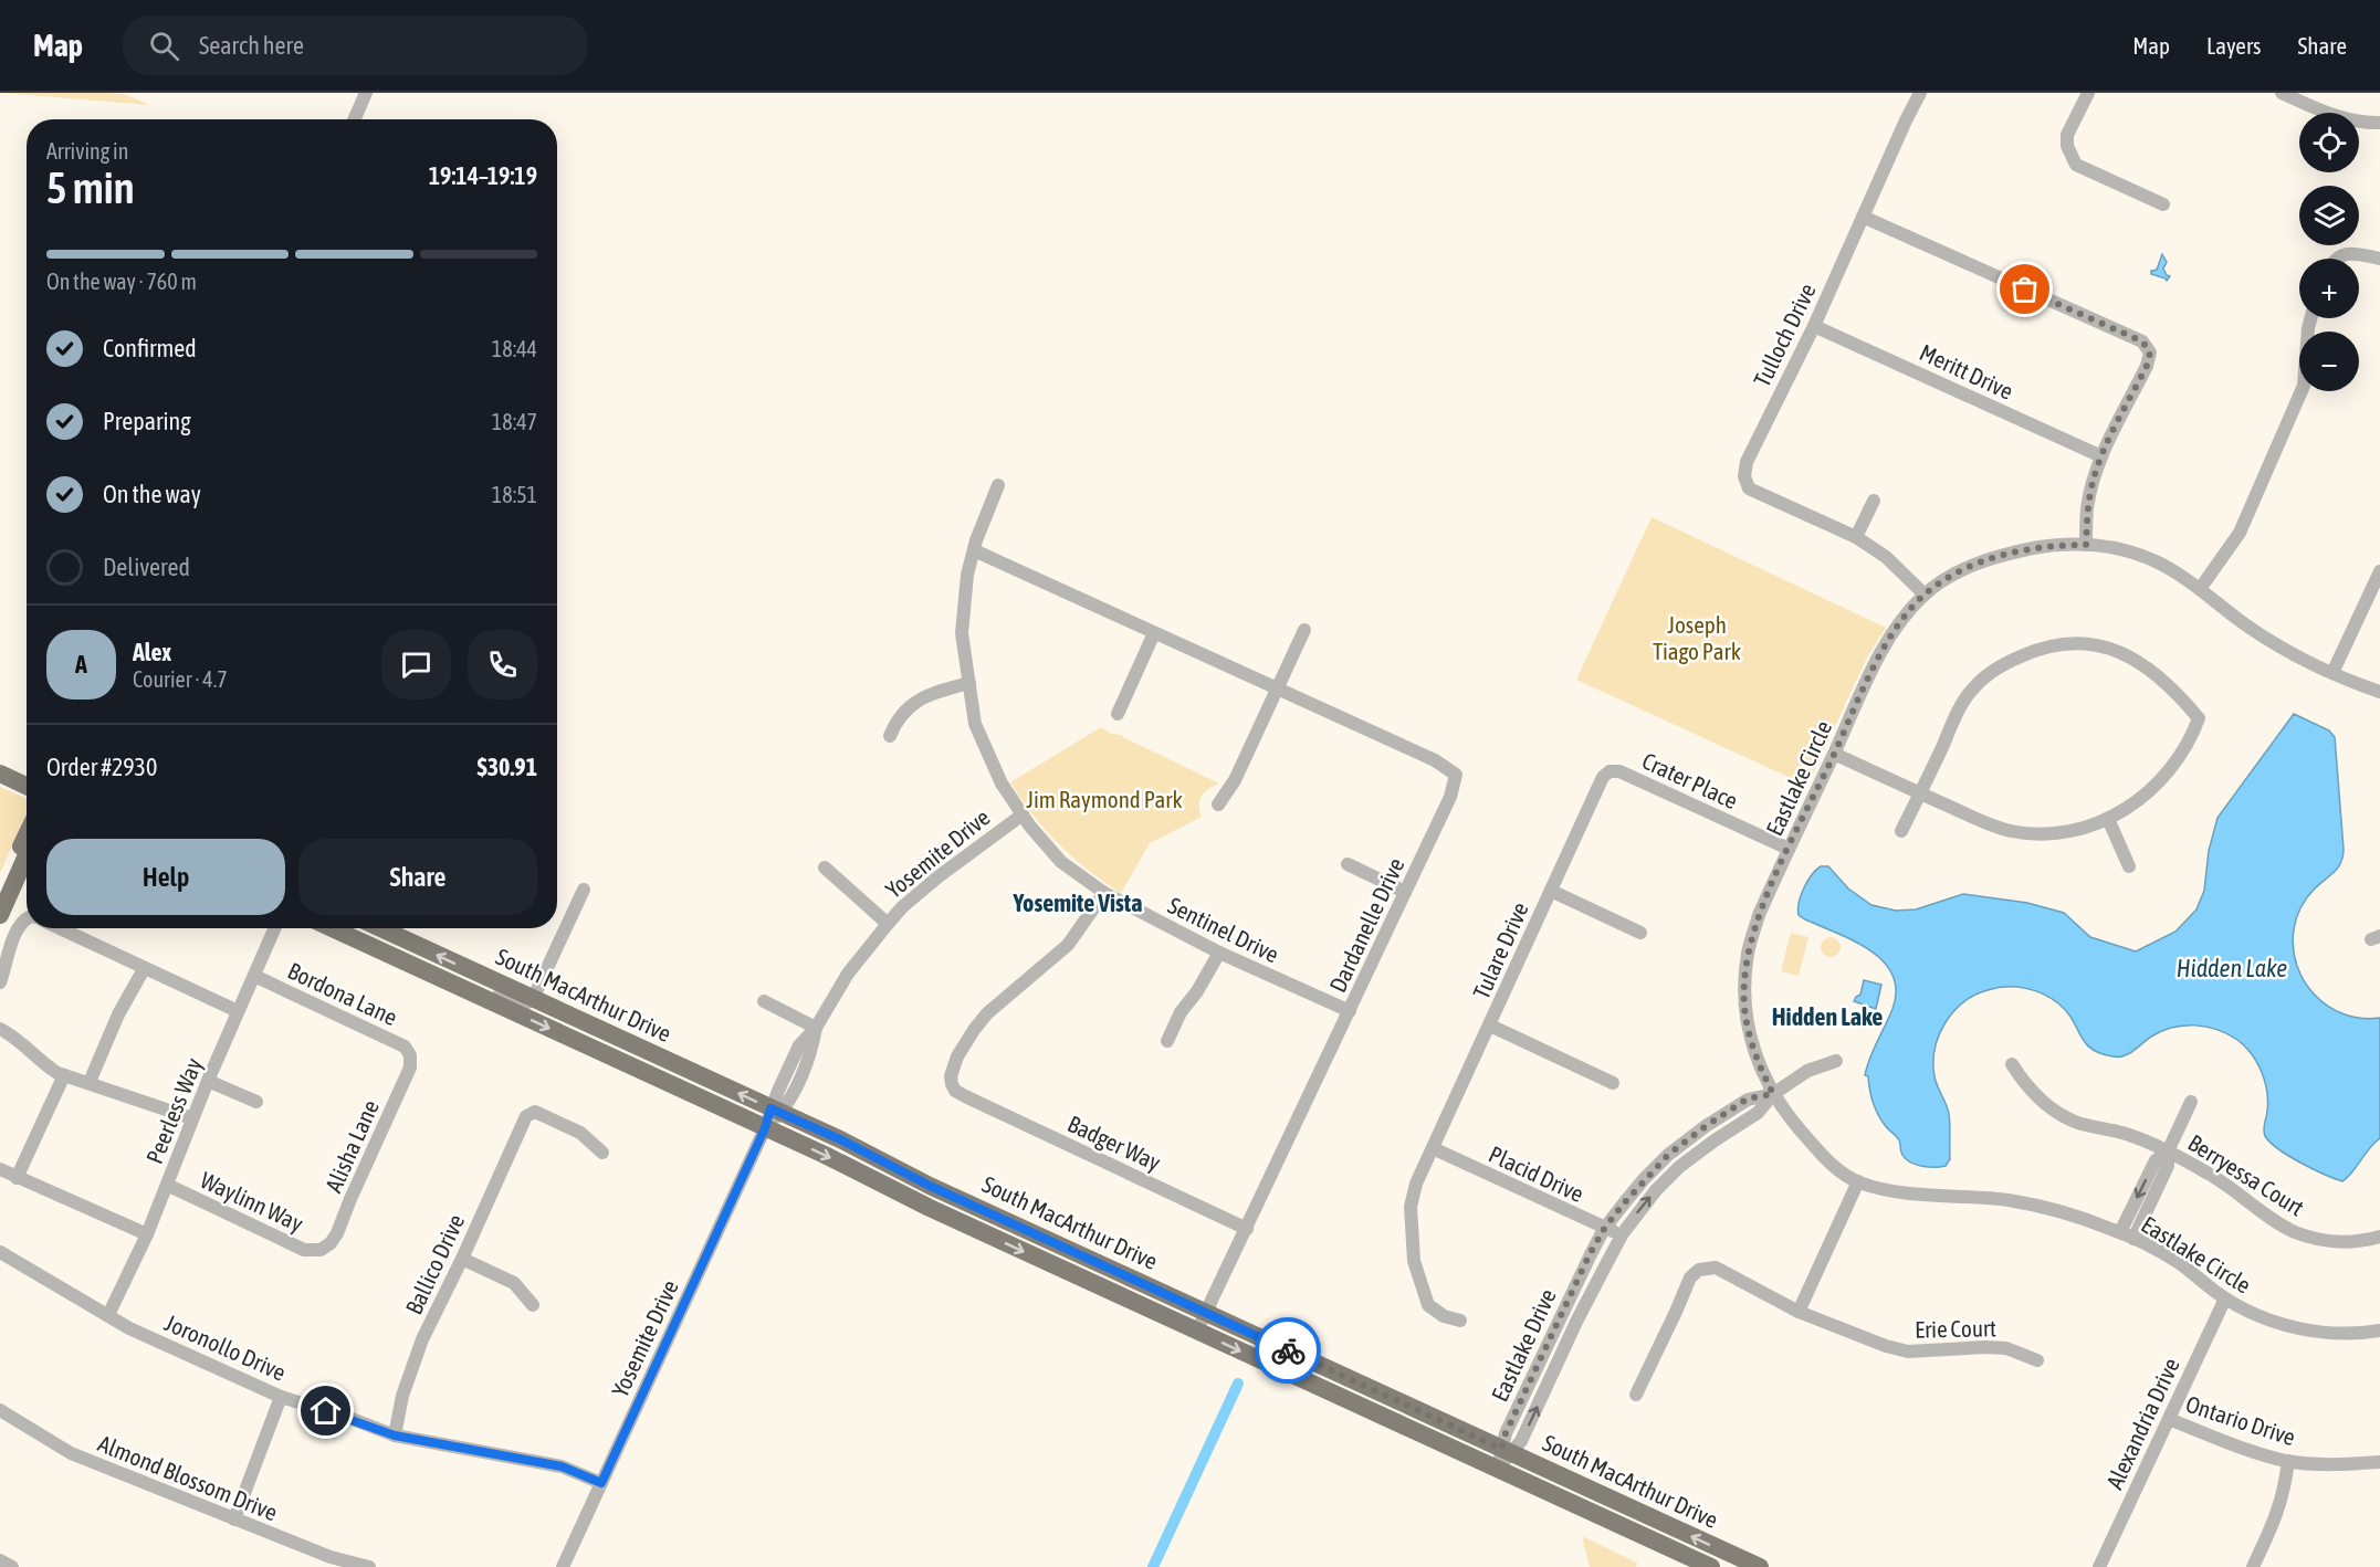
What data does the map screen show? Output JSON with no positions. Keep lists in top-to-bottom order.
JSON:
{
  "streets": {
    "main road": ["South MacArthur Drive"],
    "street": [
      "Tulloch Drive",
      "Meritt Drive",
      "Eastlake Circle",
      "Crater Place",
      "Yosemite Drive",
      "Dardanelle Drive",
      "Sentinel Drive",
      "Tulare Drive",
      "Bordona Lane",
      "Peerless Way",
      "Badger Way",
      "Alisha Lane",
      "Placid Drive",
      "Berryessa Court",
      "Waylinn Way",
      "Ballico Drive",
      "Erie Court",
      "Eastlake Drive",
      "Joronollo Drive",
      "Ontario Drive",
      "Alexandria Drive",
      "Almond Blossom Drive"
    ]
  },
  "crossings": [
    ["Tulloch Drive", "Meritt Drive"],
    ["Tulloch Drive", "Eastlake Circle"],
    ["Eastlake Circle", "Crater Place"],
    ["Eastlake Circle", "Eastlake Drive"],
    ["Eastlake Circle", "Alexandria Drive"],
    ["Crater Place", "Tulare Drive"],
    ["Yosemite Drive", "Sentinel Drive"],
    ["Yosemite Drive", "South MacArthur Drive"],
    ["Yosemite Drive", "Joronollo Drive"],
    ["Dardanelle Drive", "Sentinel Drive"],
    ["Dardanelle Drive", "South MacArthur Drive"],
    ["Dardanelle Drive", "Badger Way"],
    ["Sentinel Drive", "Badger Way"],
    ["Tulare Drive", "Placid Drive"],
    ["Bordona Lane", "Peerless Way"],
    ["Bordona Lane", "Alisha Lane"],
    ["South MacArthur Drive", "Eastlake Drive"],
    ["Peerless Way", "Waylinn Way"],
    ["Peerless Way", "Joronollo Drive"],
    ["Alisha Lane", "Waylinn Way"],
    ["Placid Drive", "Eastlake Drive"],
    ["Ballico Drive", "Joronollo Drive"],
    ["Ontario Drive", "Alexandria Drive"]
  ],
  "districts": ["Yosemite Vista", "Hidden Lake"],
  "water": ["Hidden Lake"],
  "parks": ["Joseph Tiago Park", "Jim Raymond Park"],
  "page": {
    "header": "Map",
    "search": "Search here",
    "nav": ["Map", "Layers", "Share"],
    "map_buttons": ["+", "−"],
    "heading": ["5 min", "Arriving in", "19:14–19:19"],
    "panel": [
      "Alex",
      "Courier · 4.7",
      "Order #2930",
      "$30.91"
    ],
    "bar": "On the way · 760 m",
    "list": [
      ["Confirmed", "18:44"],
      ["Preparing", "18:47"],
      ["On the way", "18:51"],
      "Delivered"
    ],
    "round": "A",
    "buttons": ["Help", "Share"]
  }
}
